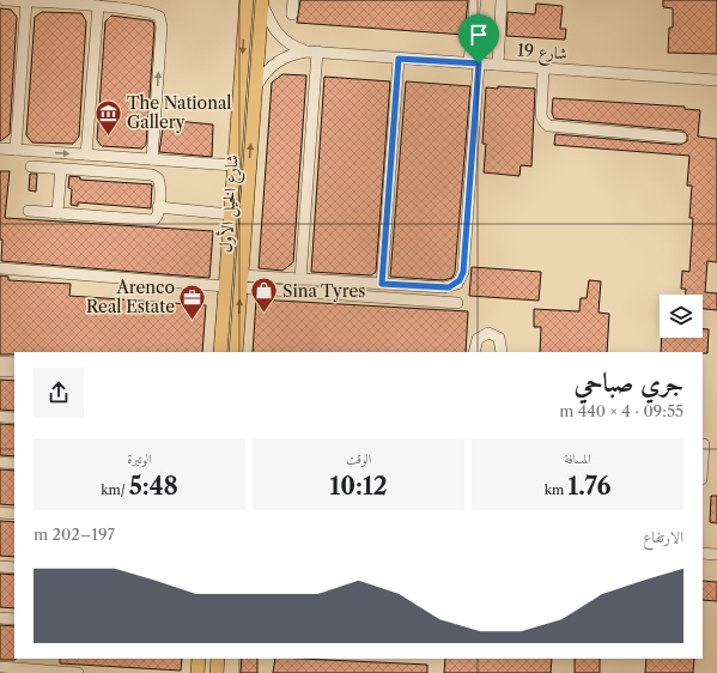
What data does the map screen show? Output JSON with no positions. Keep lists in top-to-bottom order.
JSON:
{
  "streets": {
    "main road": ["شارع الخيل الأول"],
    "street": ["شارع 19"]
  },
  "crossings": [
    ["شارع 19", "شارع الخيل الأول"]
  ],
  "places": {
    "museum": ["The National Gallery"],
    "shop": ["Sina Tyres"],
    "office": ["Arenco Real Estate"]
  },
  "page": {
    "heading": ["جري صباحي", "09:55 · 4 × 440 m"],
    "stats": [
      ["المسافة", "1.76 km"],
      ["الوقت", "10:12"],
      ["الوتيرة", "5:48 /km"]
    ],
    "chart": ["الارتفاع", "197–202 m"]
  }
}
